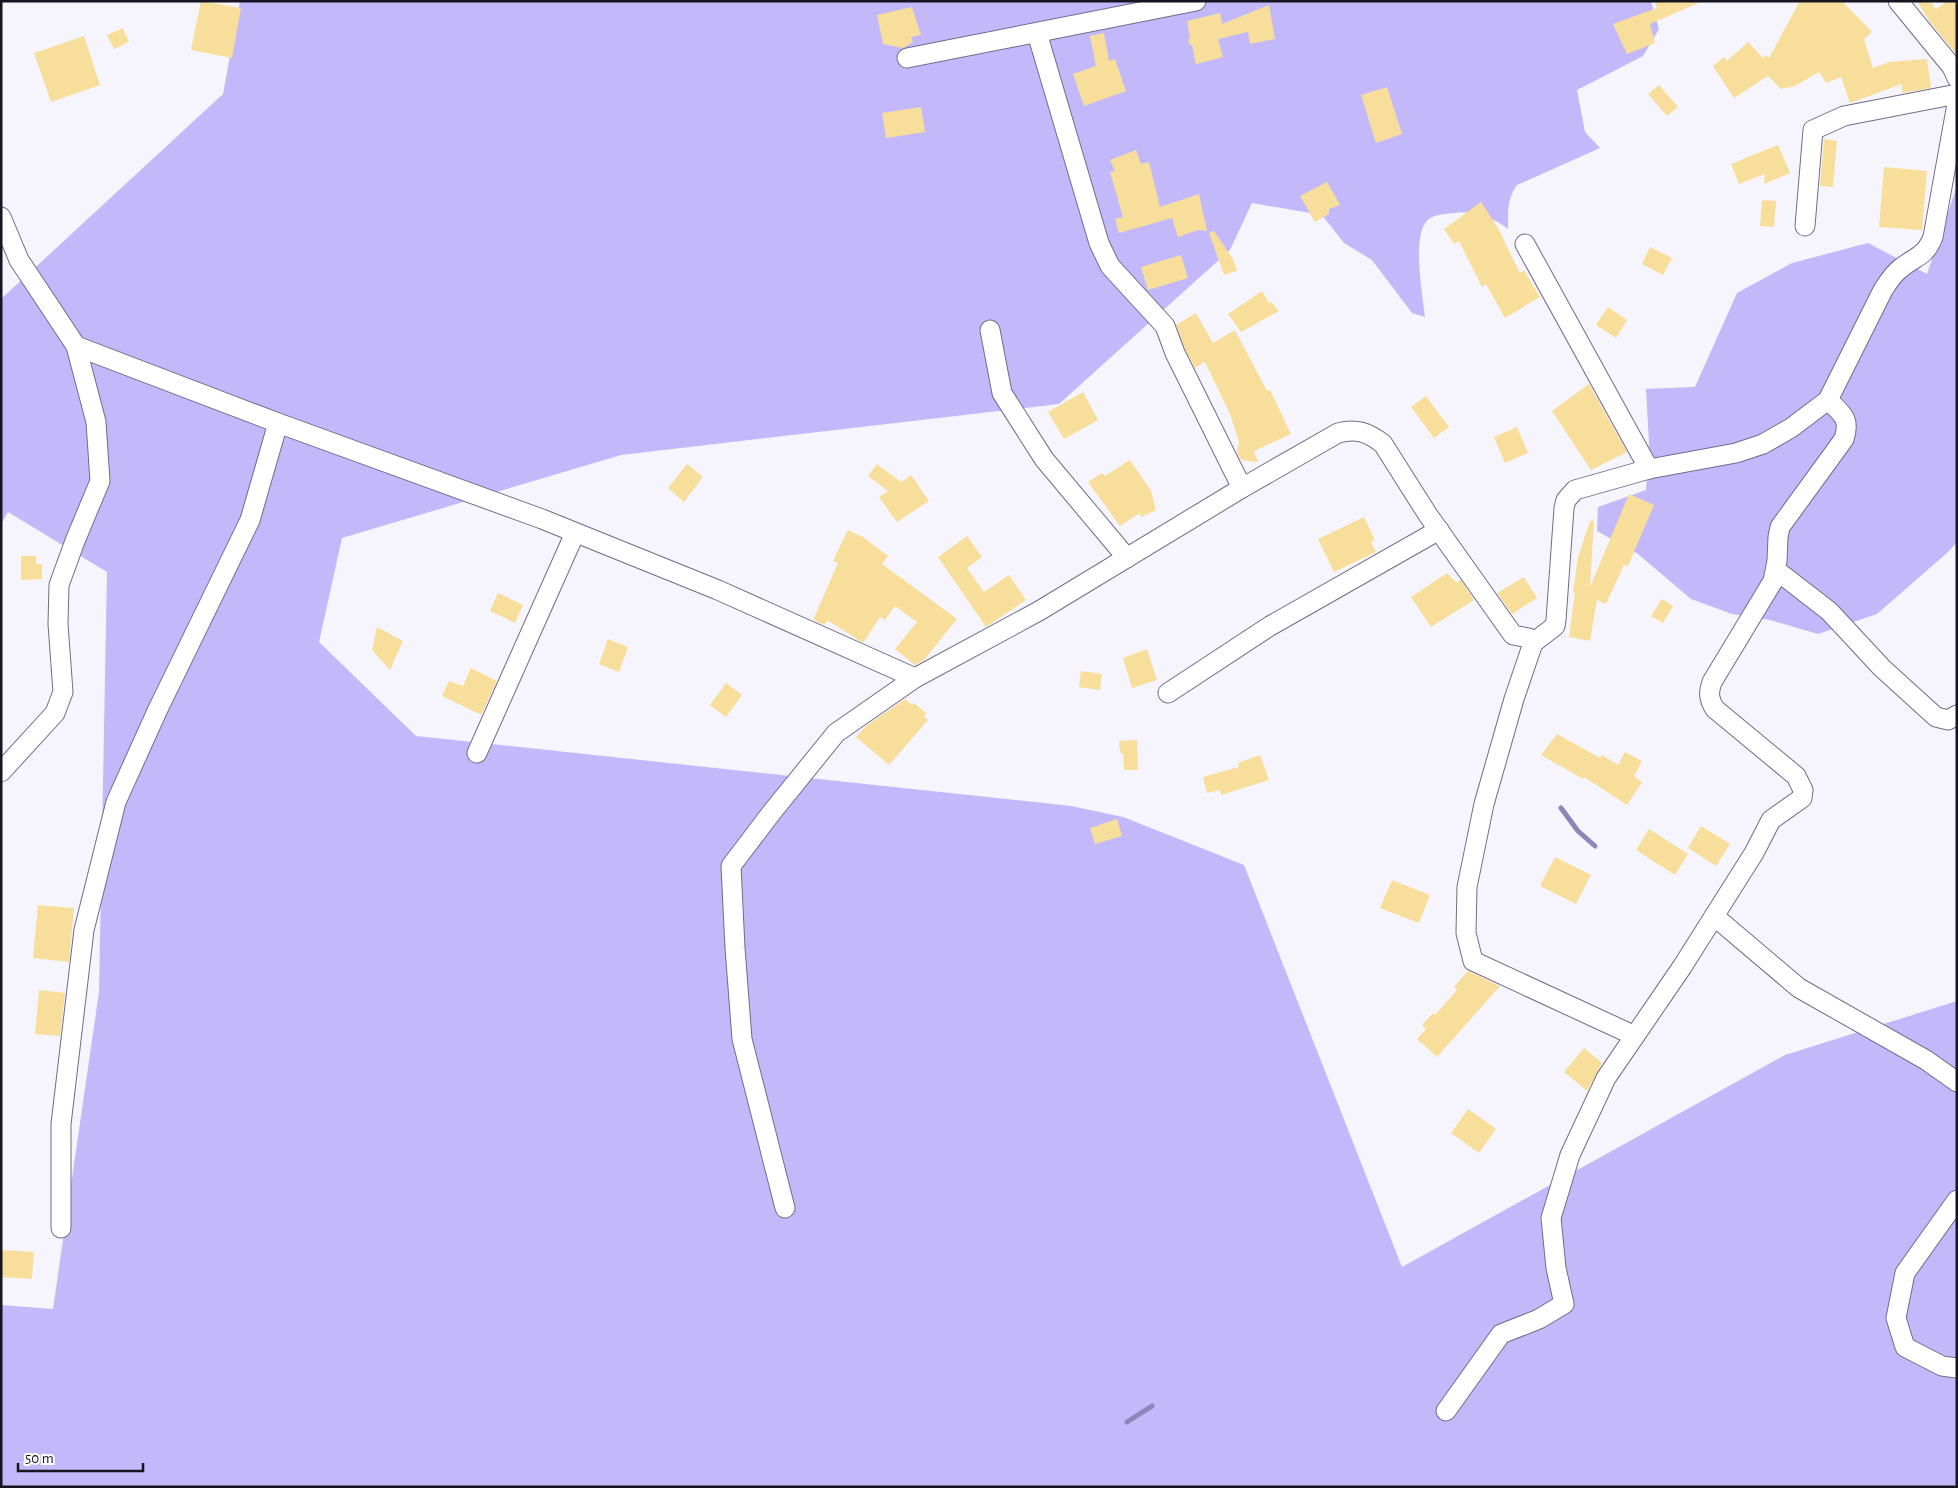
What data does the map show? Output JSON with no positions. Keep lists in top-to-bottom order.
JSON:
{
  "scale_bar": "50 m"
}
